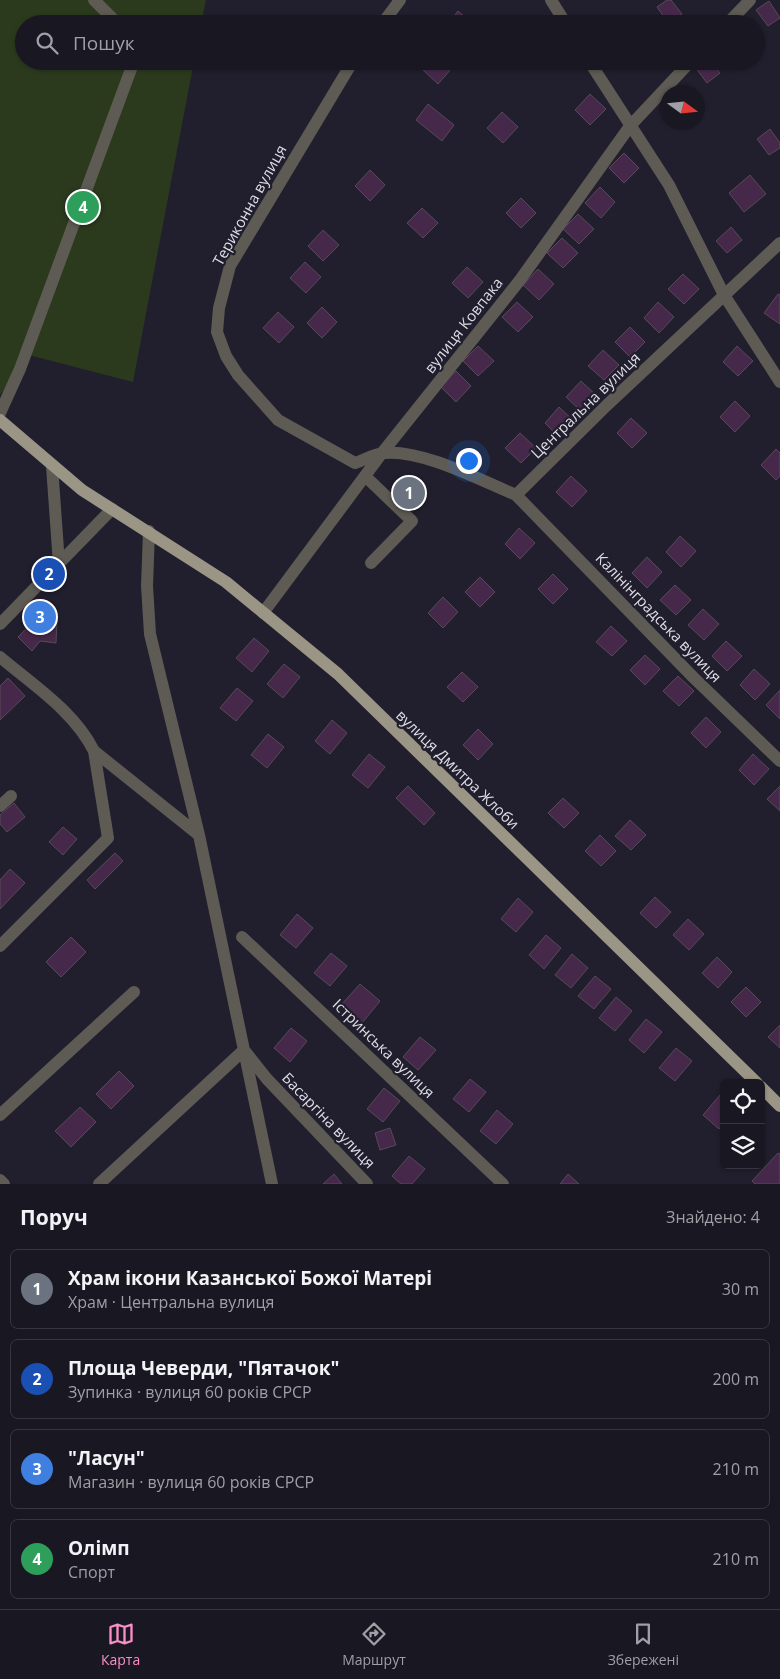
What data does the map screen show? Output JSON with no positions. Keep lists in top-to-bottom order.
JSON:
{
  "streets": {
    "main road": ["вулиця Дмитра Жлоби"],
    "street": [
      "Териконна вулиця",
      "вулиця Ковпака",
      "Центральна вулиця",
      "Калінінградська вулиця",
      "Істринська вулиця",
      "Басаргіна вулиця"
    ]
  },
  "crossings": [
    ["Териконна вулиця", "вулиця Ковпака"],
    ["вулиця Ковпака", "вулиця Дмитра Жлоби"],
    ["Центральна вулиця", "Калінінградська вулиця"]
  ],
  "north": "right",
  "page": {
    "search": "Пошук",
    "pins": [
      "4",
      "1",
      "2",
      "3"
    ],
    "heading": ["Поруч", "Знайдено: 4"],
    "list": [
      {
        "mark": "1",
        "name": "Храм ікони Казанської Божої Матері",
        "note": "Храм · Центральна вулиця",
        "value": "30 m"
      },
      {
        "mark": "2",
        "name": "Площа Чеверди, \"Пятачок\"",
        "note": "Зупинка · вулиця 60 років СРСР",
        "value": "200 m"
      },
      {
        "mark": "3",
        "name": "\"Ласун\"",
        "note": "Магазин · вулиця 60 років СРСР",
        "value": "210 m"
      },
      {
        "mark": "4",
        "name": "Олімп",
        "note": "Спорт",
        "value": "210 m"
      }
    ],
    "nav": ["Карта", "Маршрут", "Збережені"]
  }
}
